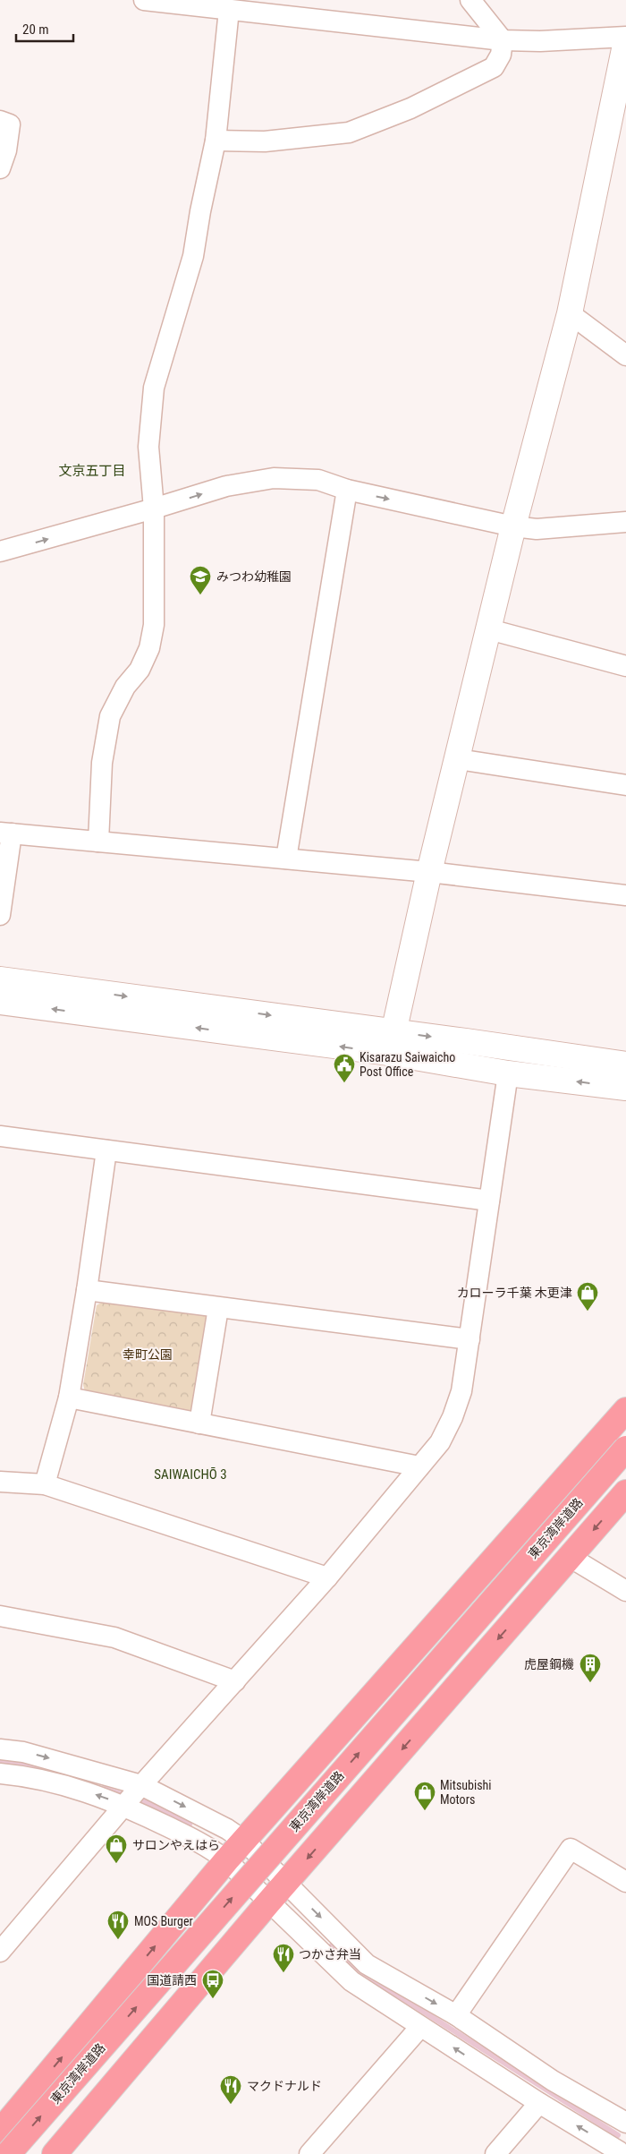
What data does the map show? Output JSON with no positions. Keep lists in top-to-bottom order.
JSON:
{
  "streets": {
    "highway": ["東京湾岸道路"]
  },
  "districts": ["文京五丁目", "SAIWAICHŌ 3"],
  "parks": ["幸町公園"],
  "places": {
    "school or university": ["みつわ幼稚園"],
    "public building": ["Kisarazu Saiwaicho Post Office"],
    "shop": ["カローラ千葉 木更津", "Mitsubishi Motors", "サロンやえはら"],
    "building": ["虎屋鋼機"],
    "restaurant": ["MOS Burger", "つかさ弁当", "マクドナルド"],
    "bus stop": ["国道請西"]
  },
  "scale_bar": "20 m"
}
